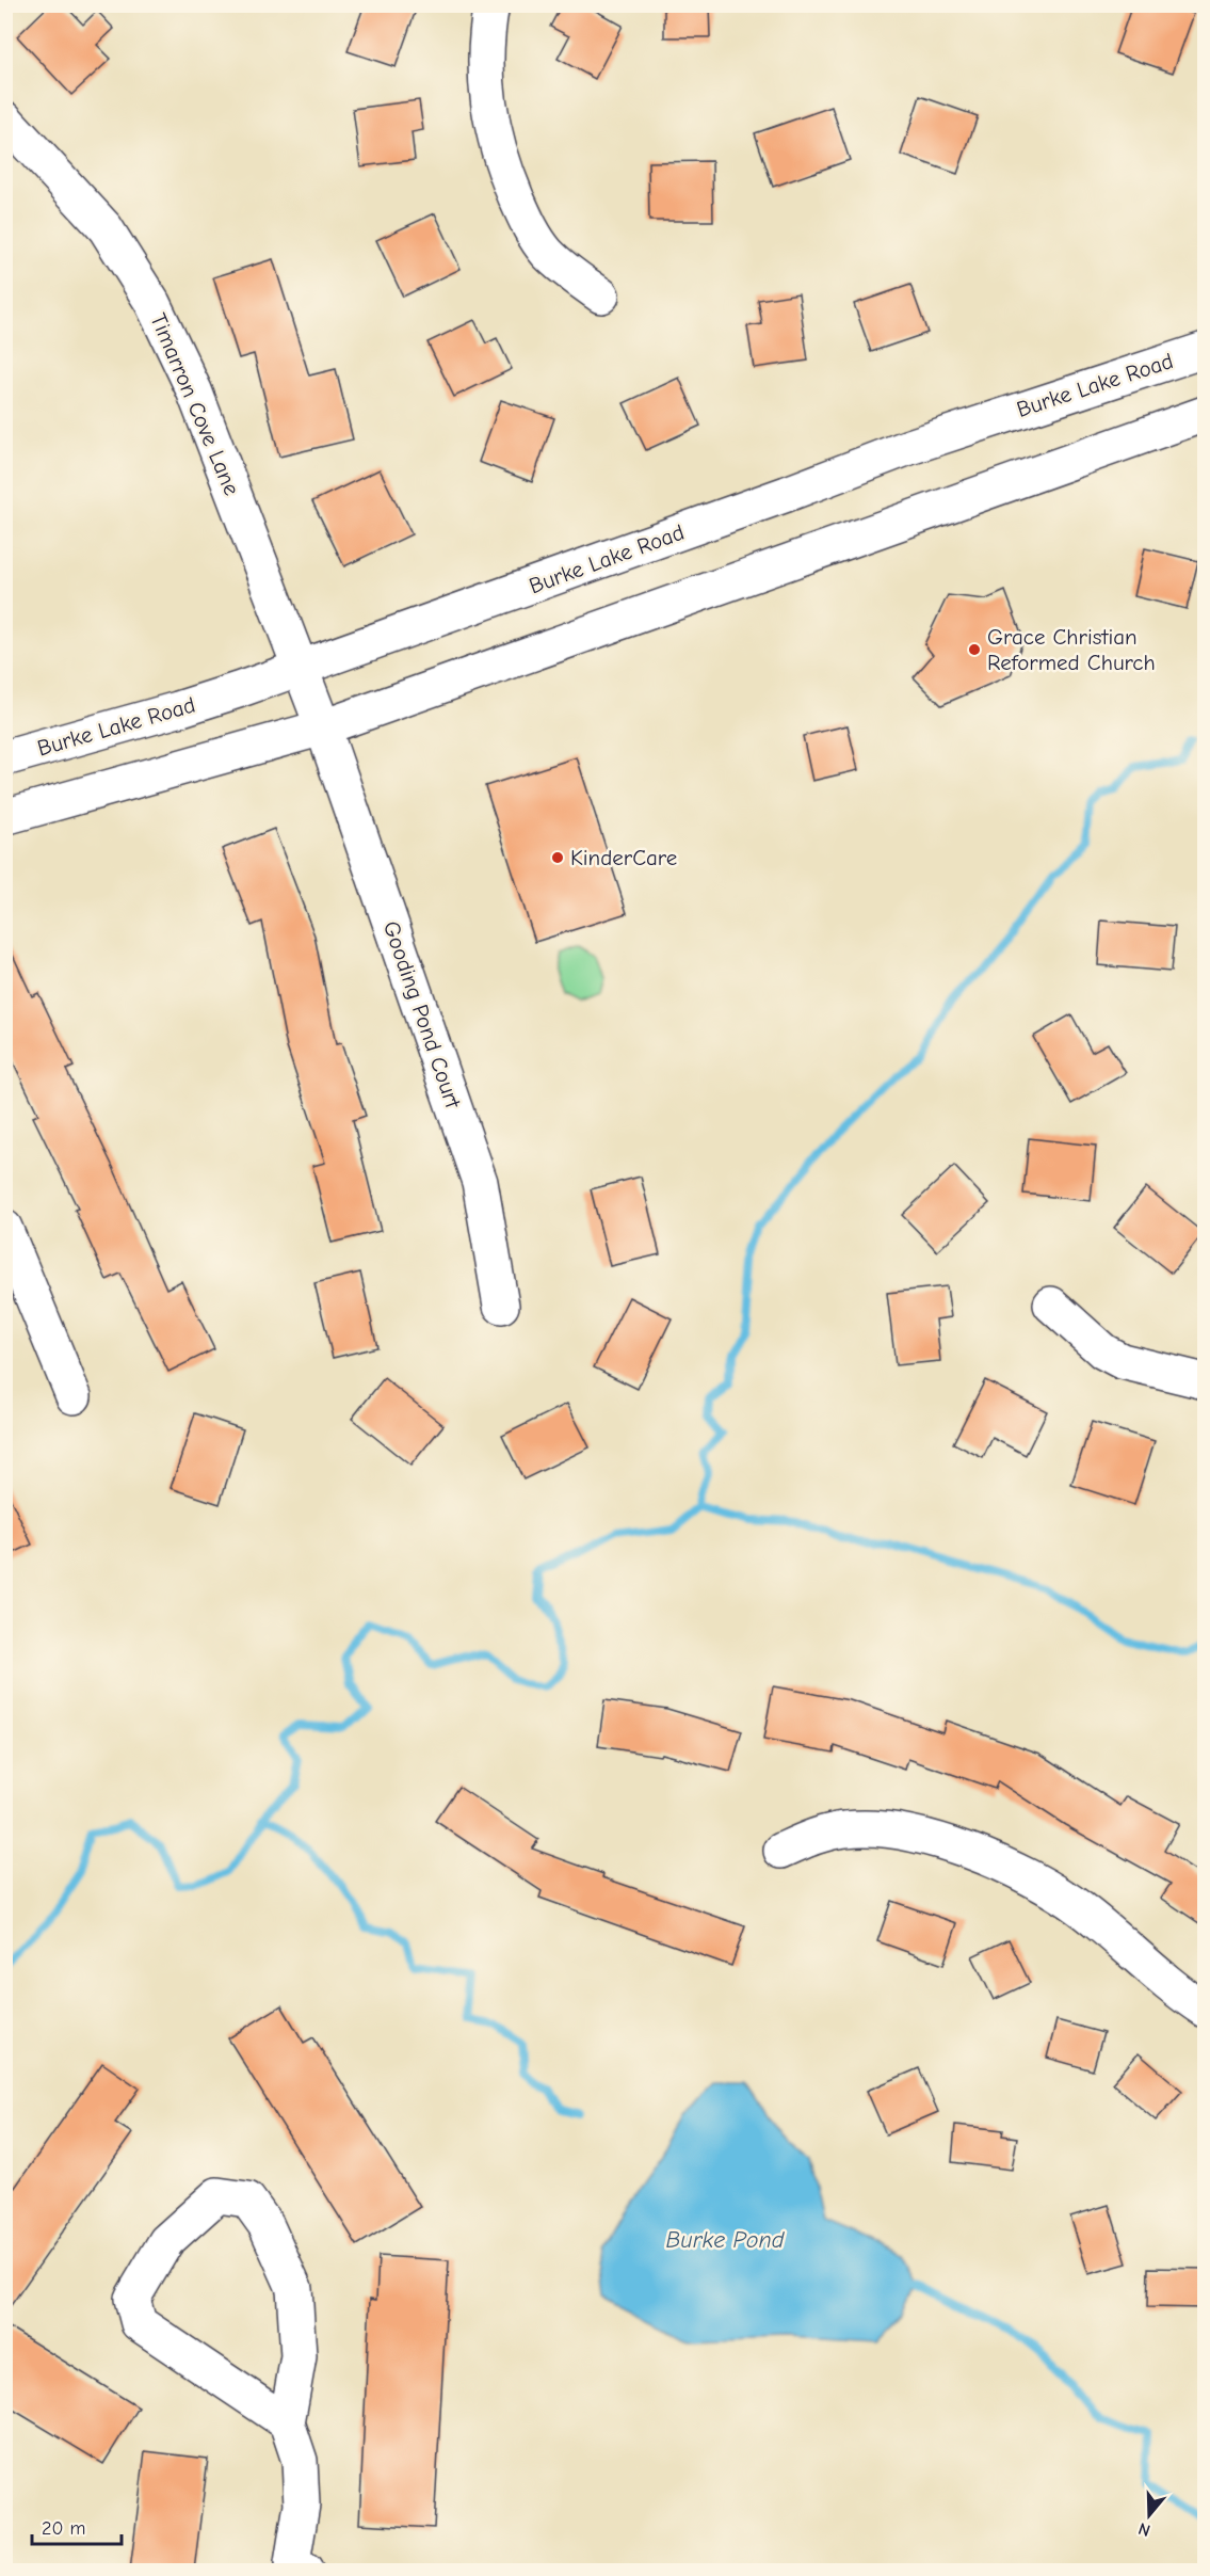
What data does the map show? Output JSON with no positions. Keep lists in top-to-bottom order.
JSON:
{
  "streets": {
    "street": ["Burke Lake Road", "Timarron Cove Lane", "Gooding Pond Court"]
  },
  "crossings": [
    ["Burke Lake Road", "Timarron Cove Lane"],
    ["Timarron Cove Lane", "Gooding Pond Court"]
  ],
  "water": ["Burke Pond"],
  "places": ["Grace Christian Reformed Church", "KinderCare"],
  "scale_bar": "20 m",
  "north": "bottom"
}
